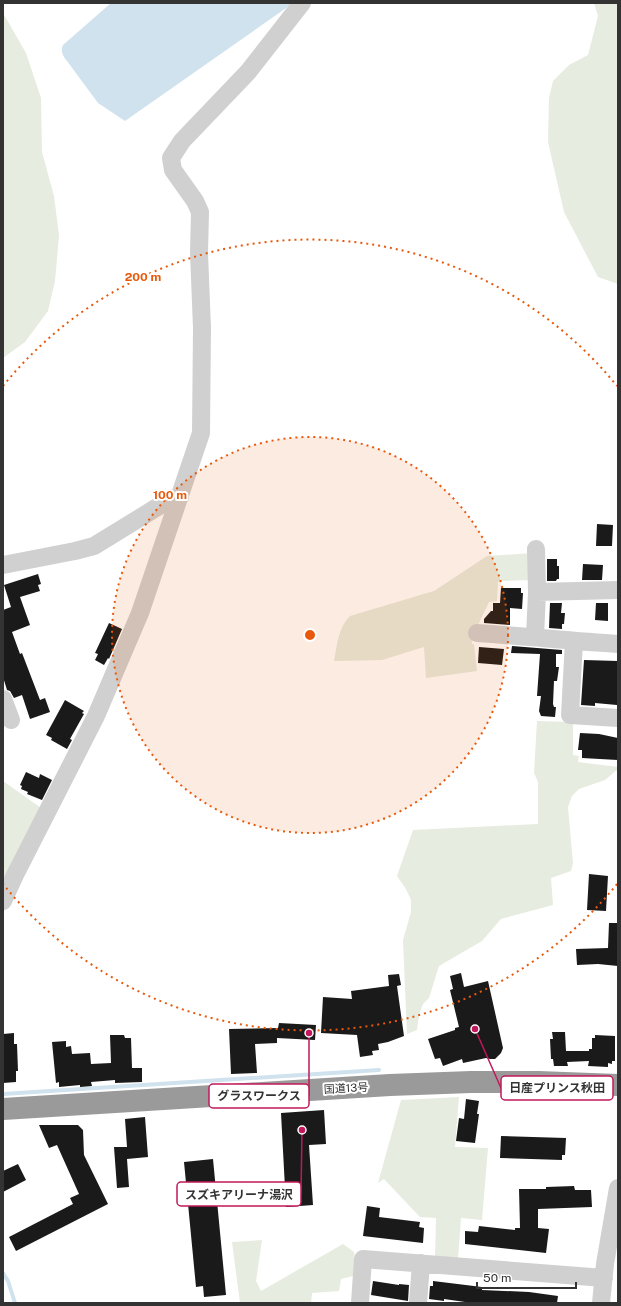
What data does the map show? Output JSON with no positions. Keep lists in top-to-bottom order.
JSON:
{
  "streets": {
    "highway": ["国道13号"]
  },
  "places": ["日産プリンス秋田", "グラスワークス", "スズキアリーナ湯沢"],
  "scale_bar": "50 m",
  "rings": ["200 m", "100 m"]
}
